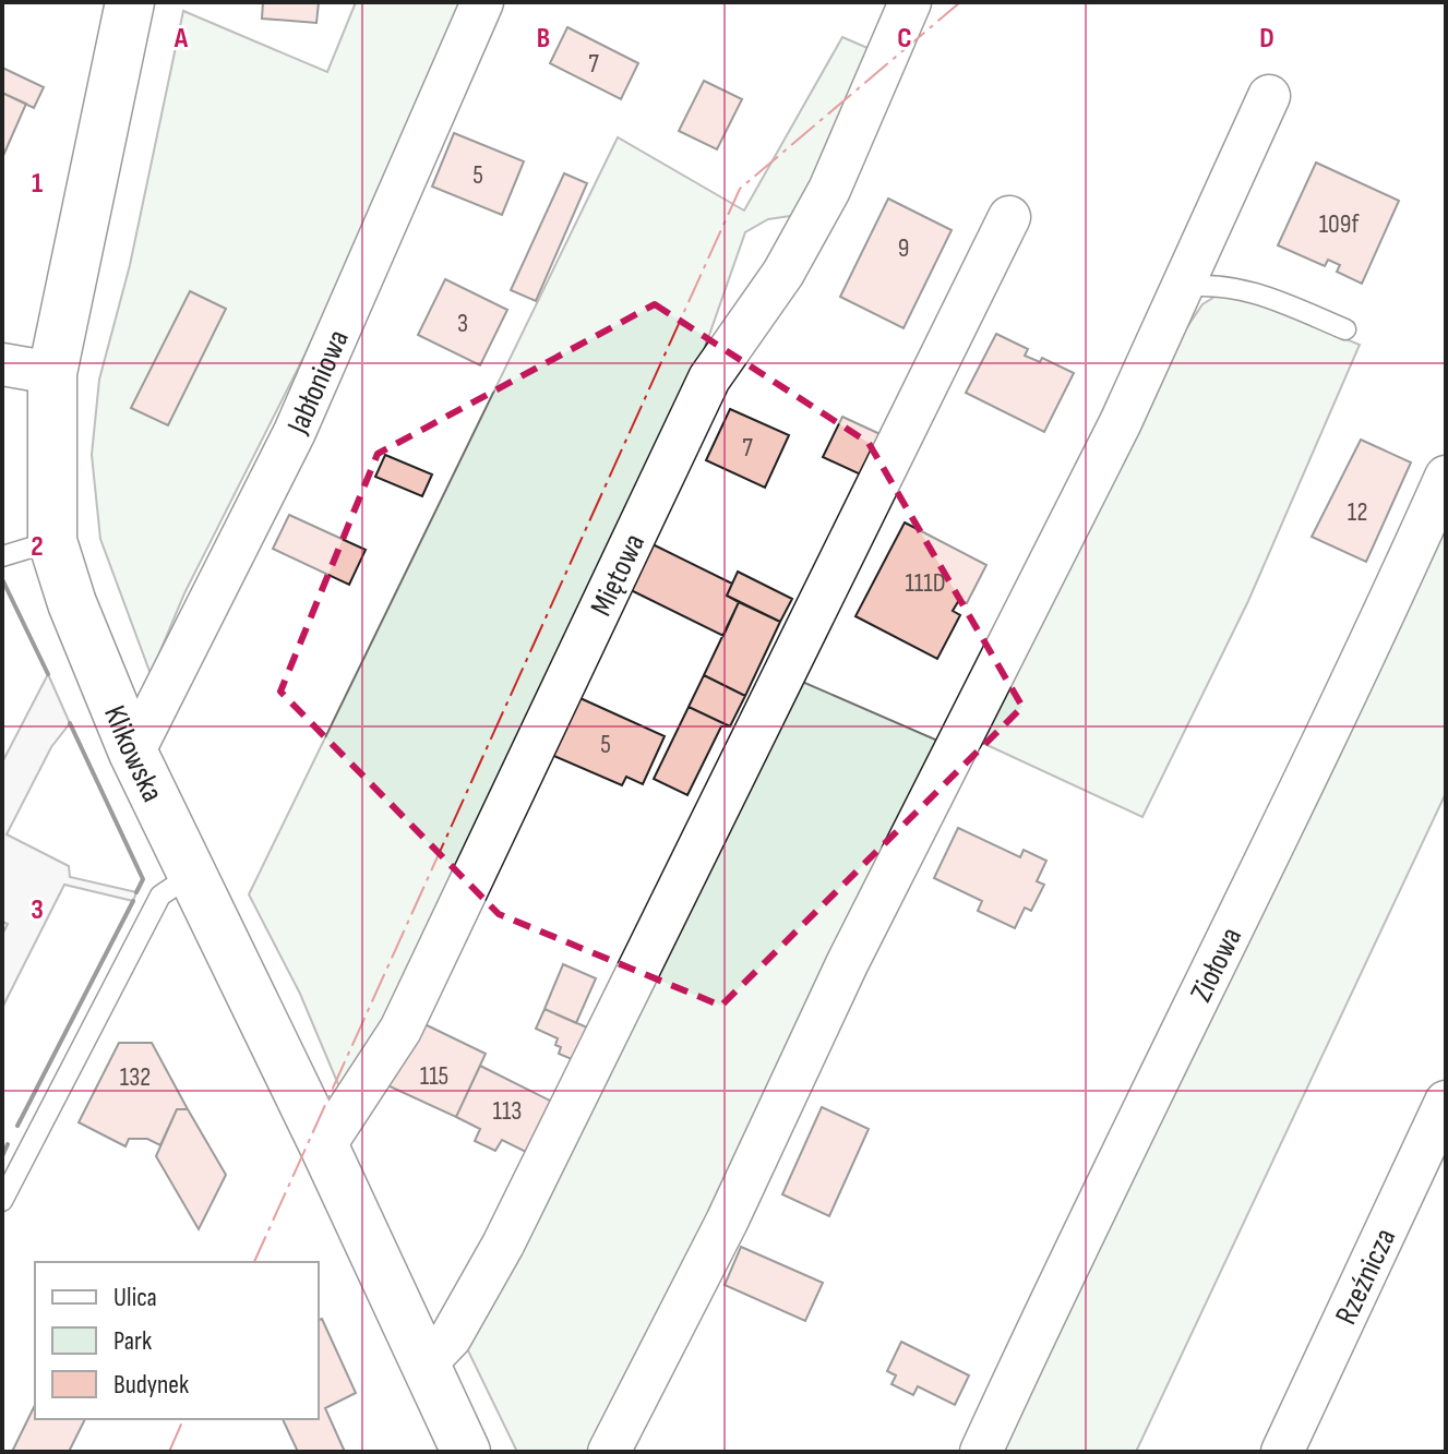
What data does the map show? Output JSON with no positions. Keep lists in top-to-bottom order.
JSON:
{
  "streets": {
    "street": [
      "Jabłoniowa",
      "Miętowa",
      "Klikowska",
      "Ziołowa",
      "Rzeźnicza"
    ]
  },
  "crossings": [
    ["Jabłoniowa", "Klikowska"],
    ["Miętowa", "Klikowska"]
  ],
  "house_numbers": [
    "7",
    "5",
    "109f",
    "9",
    "3",
    "7",
    "12",
    "111D",
    "5",
    "115",
    "132",
    "113"
  ],
  "legend": ["Ulica", "Park", "Budynek"],
  "grid": {
    "columns": [
      "A",
      "B",
      "C",
      "D"
    ],
    "rows": ["1", "2", "3"]
  }
}
